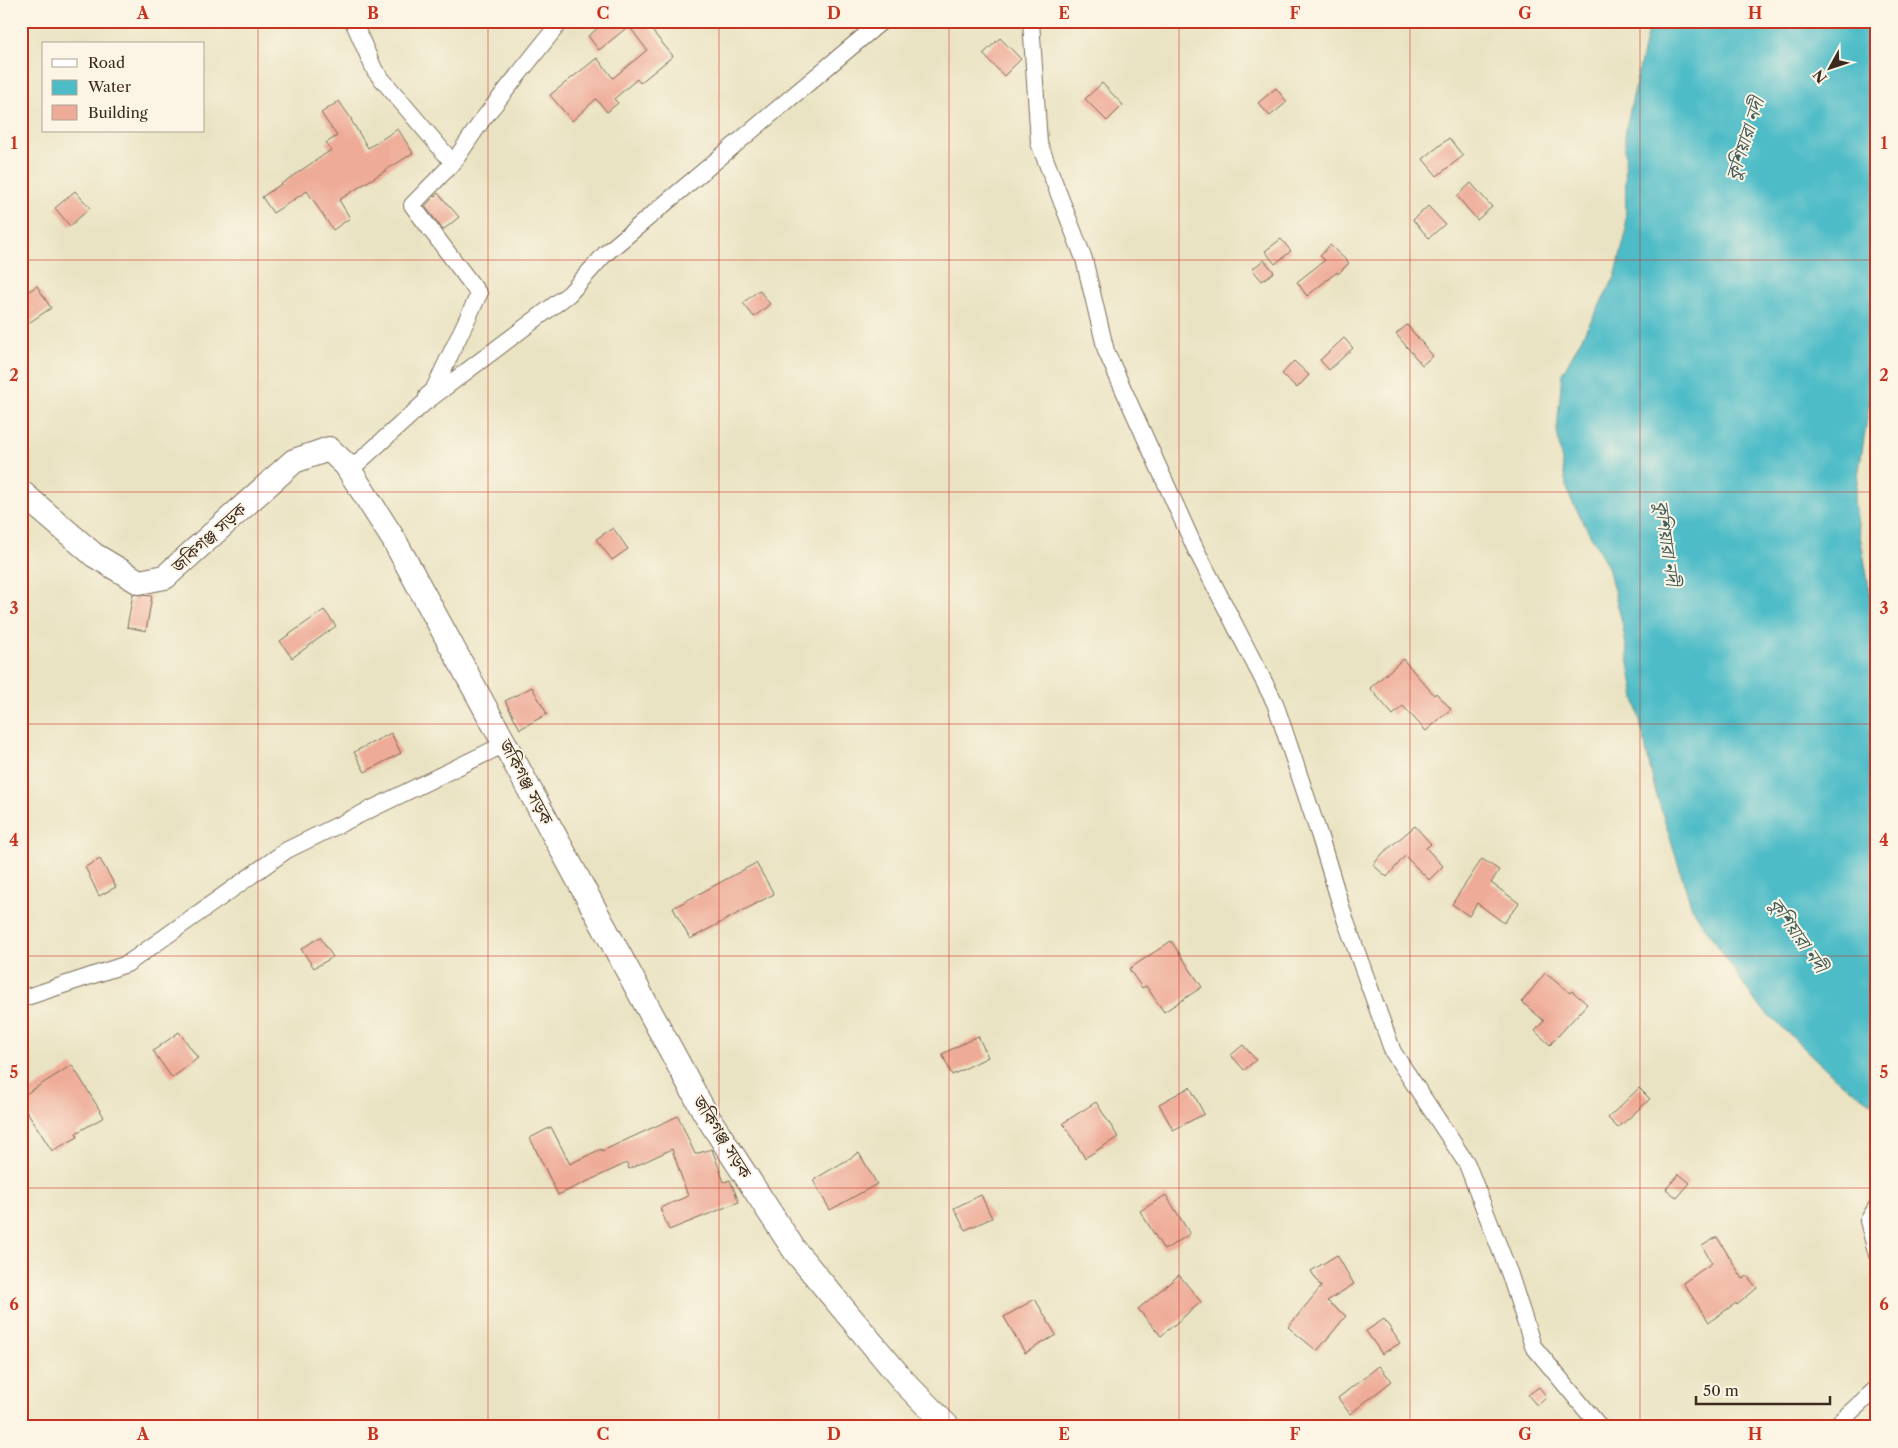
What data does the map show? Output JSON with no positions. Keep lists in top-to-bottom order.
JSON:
{
  "streets": {
    "main road": ["জকিগঞ্জ সড়ক"]
  },
  "water": ["কুশিয়ারা নদী"],
  "legend": ["Road", "Water", "Building"],
  "scale_bar": "50 m",
  "north": "bottom left",
  "grid": {
    "columns": [
      "A",
      "B",
      "C",
      "D",
      "E",
      "F",
      "G",
      "H"
    ],
    "rows": [
      "1",
      "2",
      "3",
      "4",
      "5",
      "6"
    ]
  }
}
